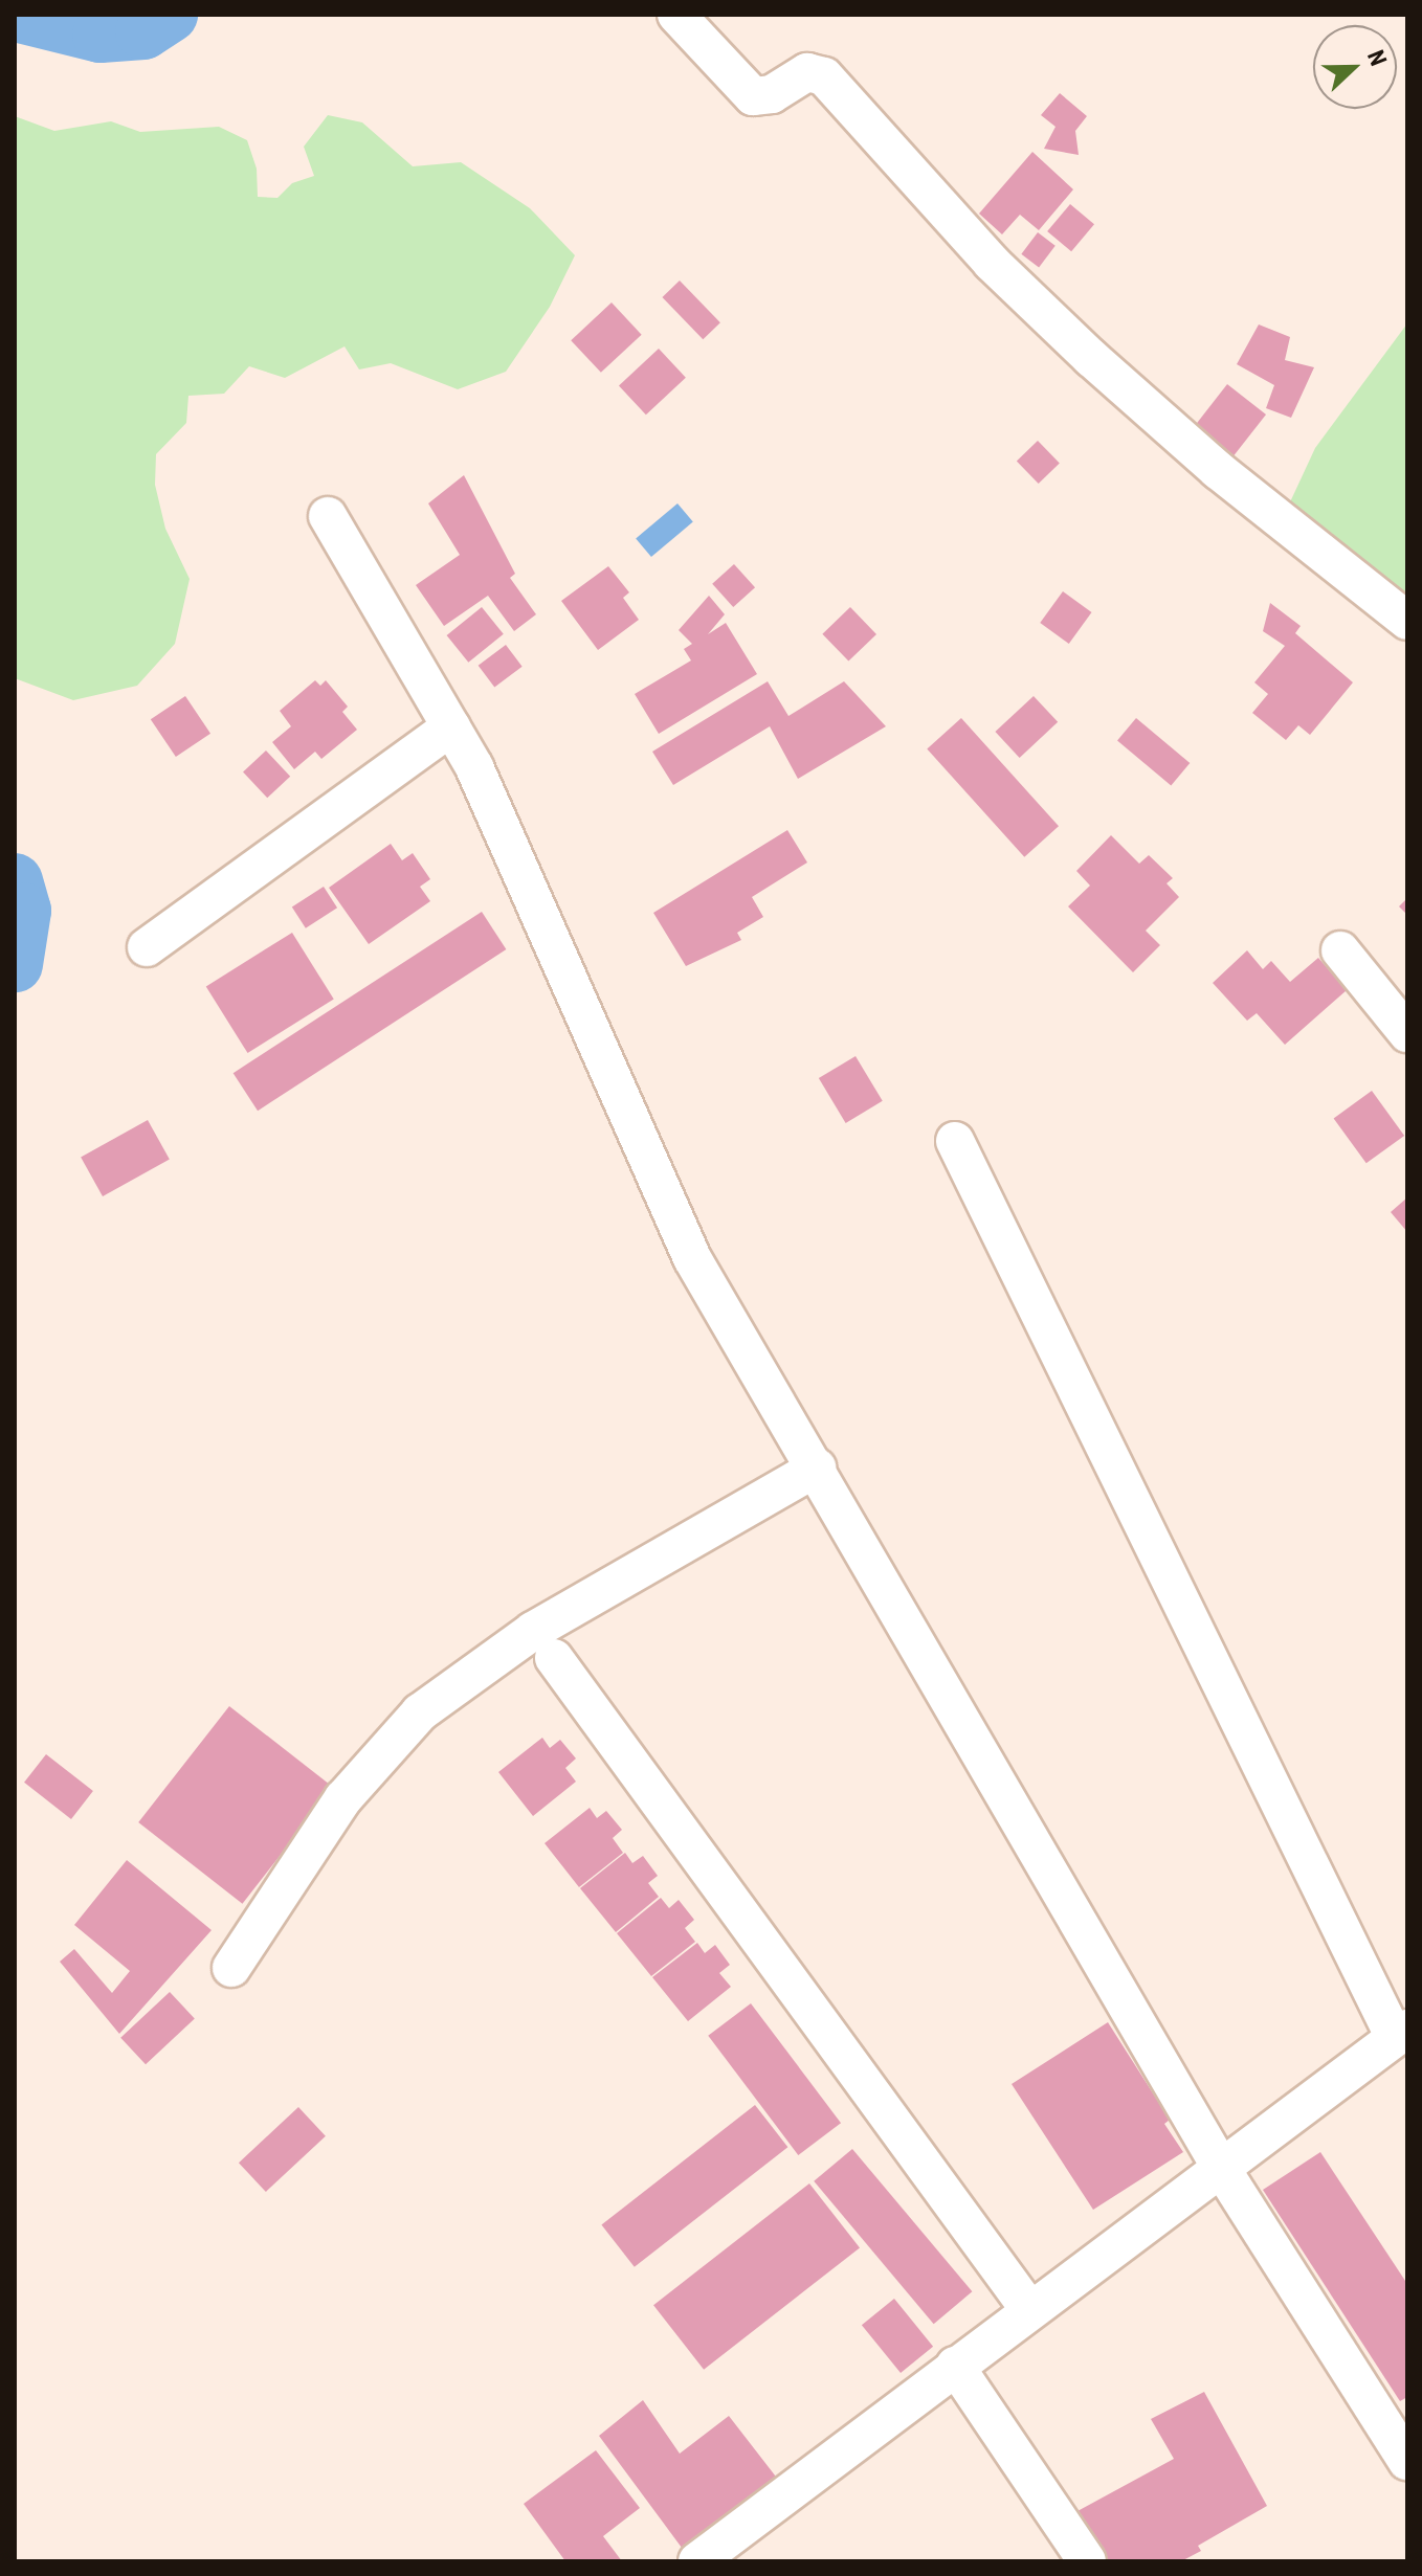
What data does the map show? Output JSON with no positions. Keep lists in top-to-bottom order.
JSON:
{
  "north": "right"
}
